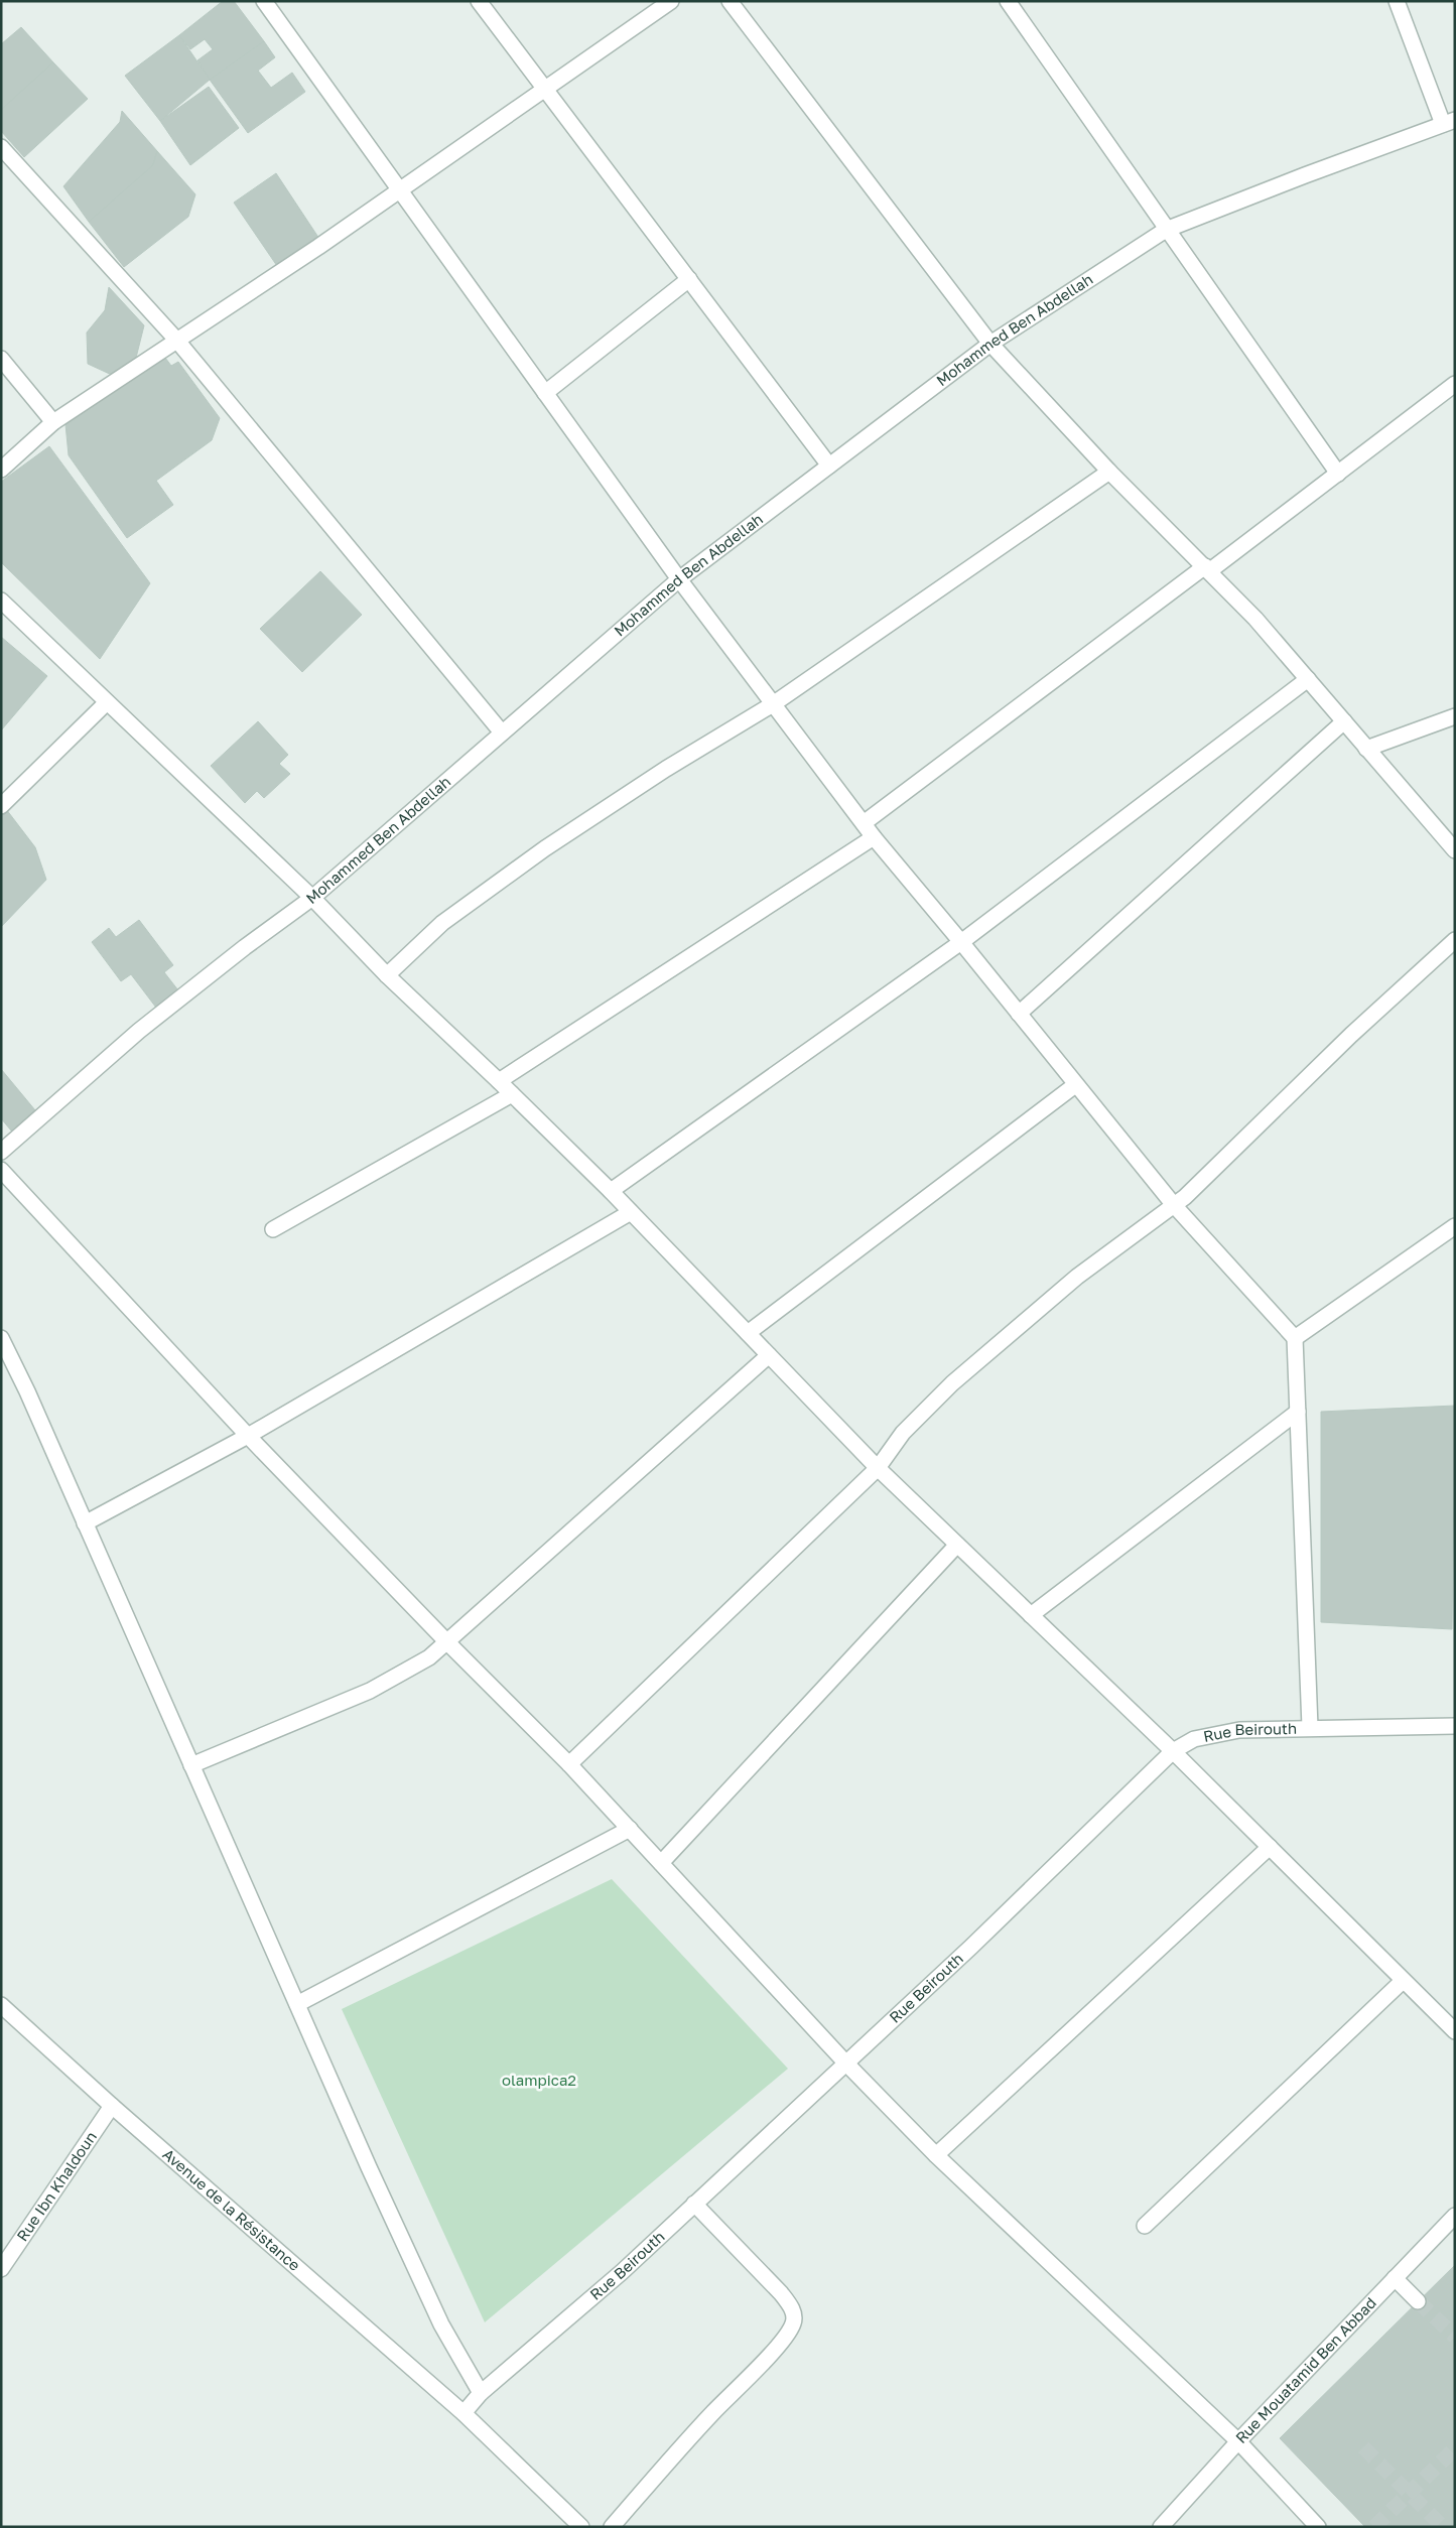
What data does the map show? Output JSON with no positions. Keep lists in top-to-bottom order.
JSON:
{
  "streets": {
    "street": [
      "Mohammed Ben Abdellah",
      "Rue Beirouth",
      "Rue Ibn Khaldoun",
      "Avenue de la Résistance",
      "Rue Mouatamid Ben Abbad"
    ]
  },
  "crossings": [
    ["Rue Beirouth", "Avenue de la Résistance"],
    ["Rue Ibn Khaldoun", "Avenue de la Résistance"]
  ],
  "parks": ["olampica2"]
}
